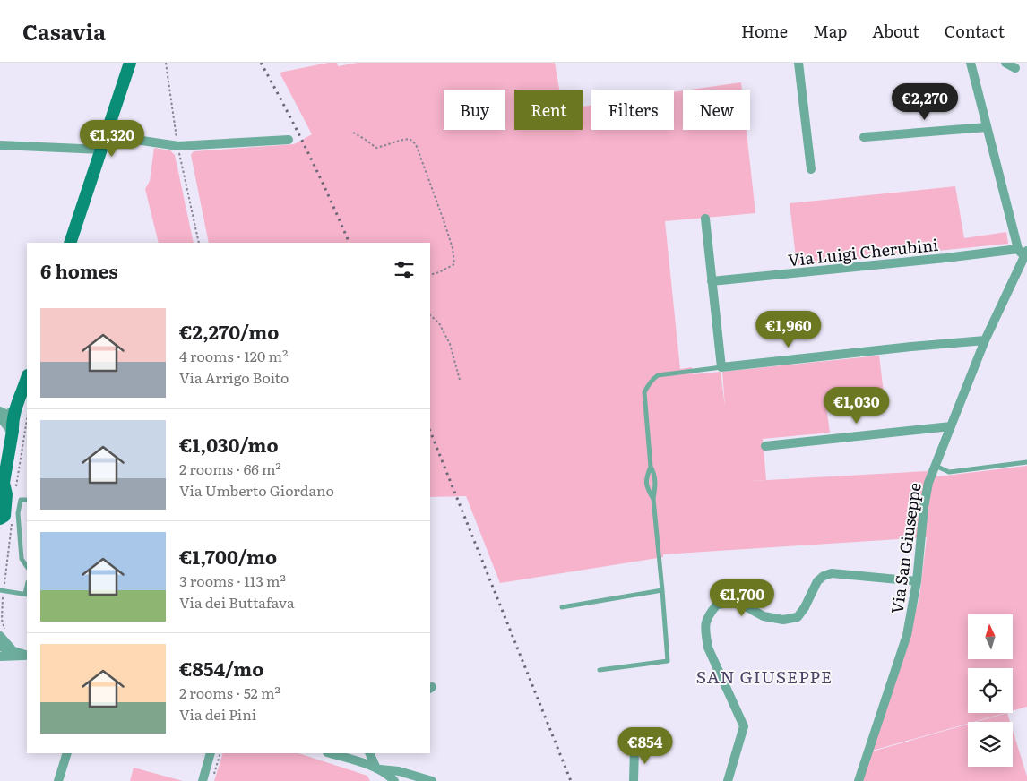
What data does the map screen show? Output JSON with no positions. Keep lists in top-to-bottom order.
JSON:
{
  "streets": {
    "street": ["Via Luigi Cherubini", "Via San Giuseppe"]
  },
  "crossings": [
    ["Via Luigi Cherubini", "Via San Giuseppe"]
  ],
  "districts": ["SAN GIUSEPPE"],
  "north": "top",
  "page": {
    "header": "Casavia",
    "nav": [
      "Home",
      "Map",
      "About",
      "Contact"
    ],
    "price": [
      "€2,270",
      "€1,320",
      "€1,960",
      "€1,030",
      "€1,700",
      "€854"
    ],
    "chip": [
      "Buy",
      "Rent",
      "Filters",
      "New"
    ],
    "heading": "6 homes",
    "list": [
      {
        "name": "€2,270/mo",
        "note": "4 rooms · 120 m² · Via Arrigo Boito"
      },
      {
        "name": "€1,030/mo",
        "note": "2 rooms · 66 m² · Via Umberto Giordano"
      },
      {
        "name": "€1,700/mo",
        "note": "3 rooms · 113 m² · Via dei Buttafava"
      },
      {
        "name": "€854/mo",
        "note": "2 rooms · 52 m² · Via dei Pini"
      }
    ]
  }
}
